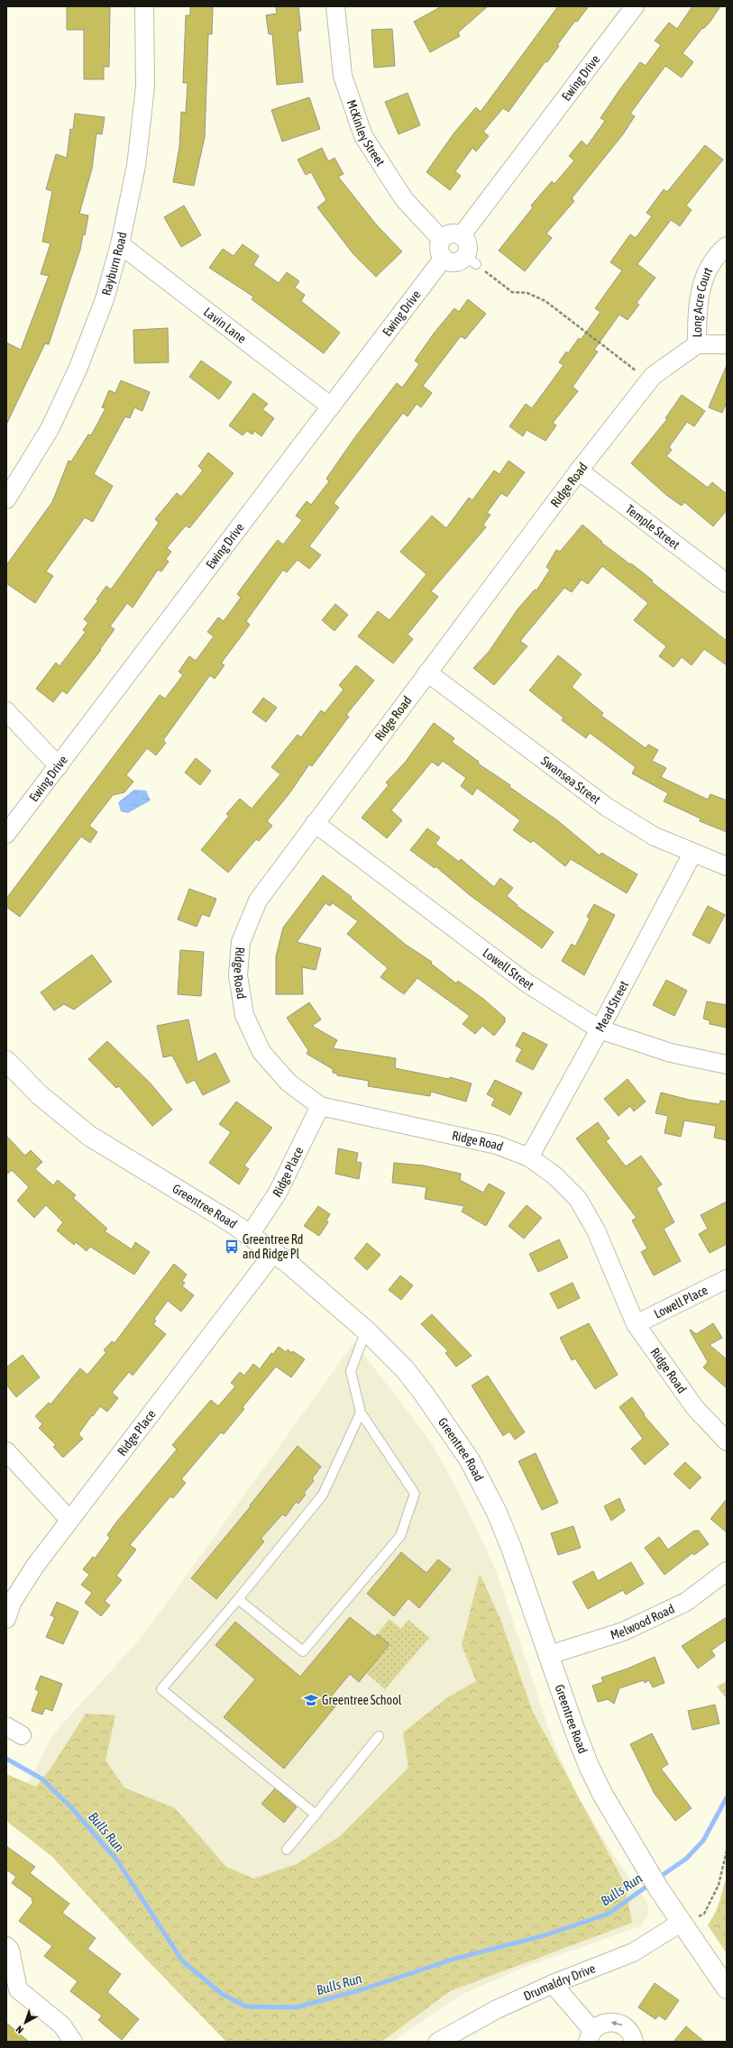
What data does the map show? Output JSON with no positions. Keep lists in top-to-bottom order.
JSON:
{
  "streets": {
    "street": [
      "Ewing Drive",
      "McKinley Street",
      "Rayburn Road",
      "Long Acre Court",
      "Lavin Lane",
      "Ridge Road",
      "Temple Street",
      "Swansea Street",
      "Lowell Street",
      "Mead Street",
      "Ridge Place",
      "Greentree Road",
      "Lowell Place",
      "Melwood Road",
      "Drumaldry Drive"
    ]
  },
  "crossings": [
    ["Ewing Drive", "McKinley Street"],
    ["Ewing Drive", "Lavin Lane"],
    ["Rayburn Road", "Lavin Lane"],
    ["Long Acre Court", "Ridge Road"],
    ["Ridge Road", "Temple Street"],
    ["Ridge Road", "Swansea Street"],
    ["Ridge Road", "Lowell Street"],
    ["Ridge Road", "Mead Street"],
    ["Ridge Road", "Ridge Place"],
    ["Ridge Road", "Lowell Place"],
    ["Swansea Street", "Mead Street"],
    ["Lowell Street", "Mead Street"],
    ["Ridge Place", "Greentree Road"],
    ["Greentree Road", "Melwood Road"],
    ["Greentree Road", "Drumaldry Drive"]
  ],
  "water": ["Bulls Run"],
  "places": {
    "bus stop": ["Greentree Rd and Ridge Pl"],
    "school or university": ["Greentree School"]
  },
  "north": "bottom left"
}
